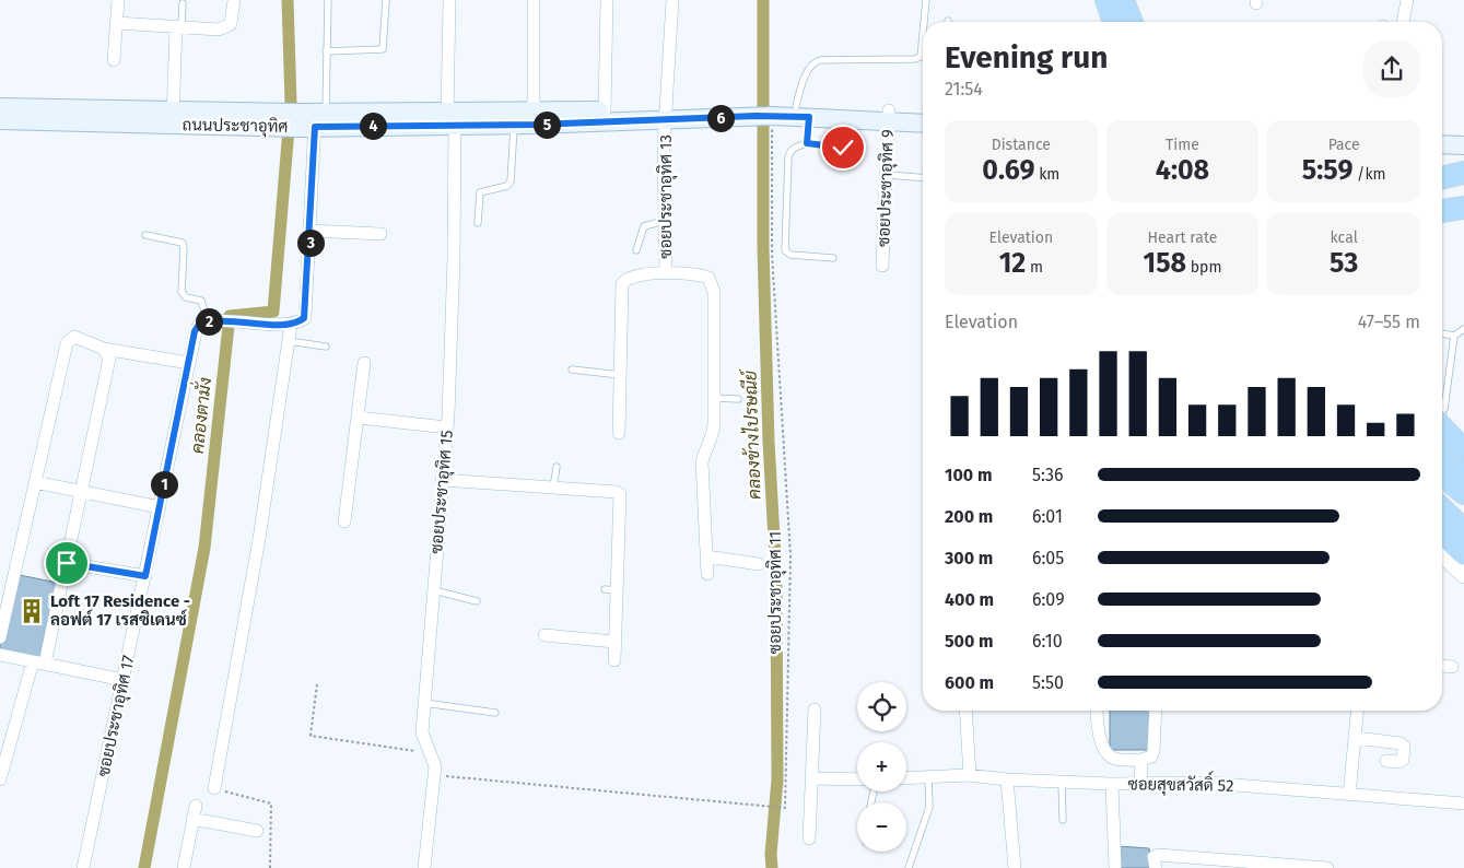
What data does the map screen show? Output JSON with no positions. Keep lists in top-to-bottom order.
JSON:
{
  "streets": {
    "main road": ["ถนนประชาอุทิศ"],
    "street": [
      "ซอยประชาอุทิศ 9",
      "ซอยประชาอุทิศ 13",
      "ซอยประชาอุทิศ 15",
      "ซอยประชาอุทิศ 17",
      "ซอยสุขสวัสดิ์ 52"
    ],
    "path": ["ซอยประชาอุทิศ 11"]
  },
  "crossings": [
    ["ถนนประชาอุทิศ", "ซอยประชาอุทิศ 9"],
    ["ถนนประชาอุทิศ", "ซอยประชาอุทิศ 13"],
    ["ถนนประชาอุทิศ", "ซอยประชาอุทิศ 15"],
    ["ถนนประชาอุทิศ", "ซอยประชาอุทิศ 11"],
    ["ซอยประชาอุทิศ 15", "ซอยประชาอุทิศ 11"]
  ],
  "water": ["คลองตามั่ง", "คลองข้างไปรษณีย์"],
  "places": {
    "building": ["Loft 17 Residence - ลอฟต์ 17 เรสซิเดนซ์"]
  },
  "page": {
    "heading": ["Evening run", "21:54"],
    "pins": [
      "6",
      "5",
      "4",
      "3",
      "2",
      "1"
    ],
    "stats": [
      ["Distance", "0.69 km"],
      ["Time", "4:08"],
      ["Pace", "5:59 /km"],
      ["Elevation", "12 m"],
      ["Heart rate", "158 bpm"],
      ["kcal", "53"]
    ],
    "chart": ["Elevation", "47–55 m"],
    "list": [
      {
        "name": "100 m",
        "note": "5:36"
      },
      {
        "name": "200 m",
        "note": "6:01"
      },
      {
        "name": "300 m",
        "note": "6:05"
      },
      {
        "name": "400 m",
        "note": "6:09"
      },
      {
        "name": "500 m",
        "note": "6:10"
      },
      {
        "name": "600 m",
        "note": "5:50"
      }
    ],
    "map_buttons": ["+", "−"]
  }
}
